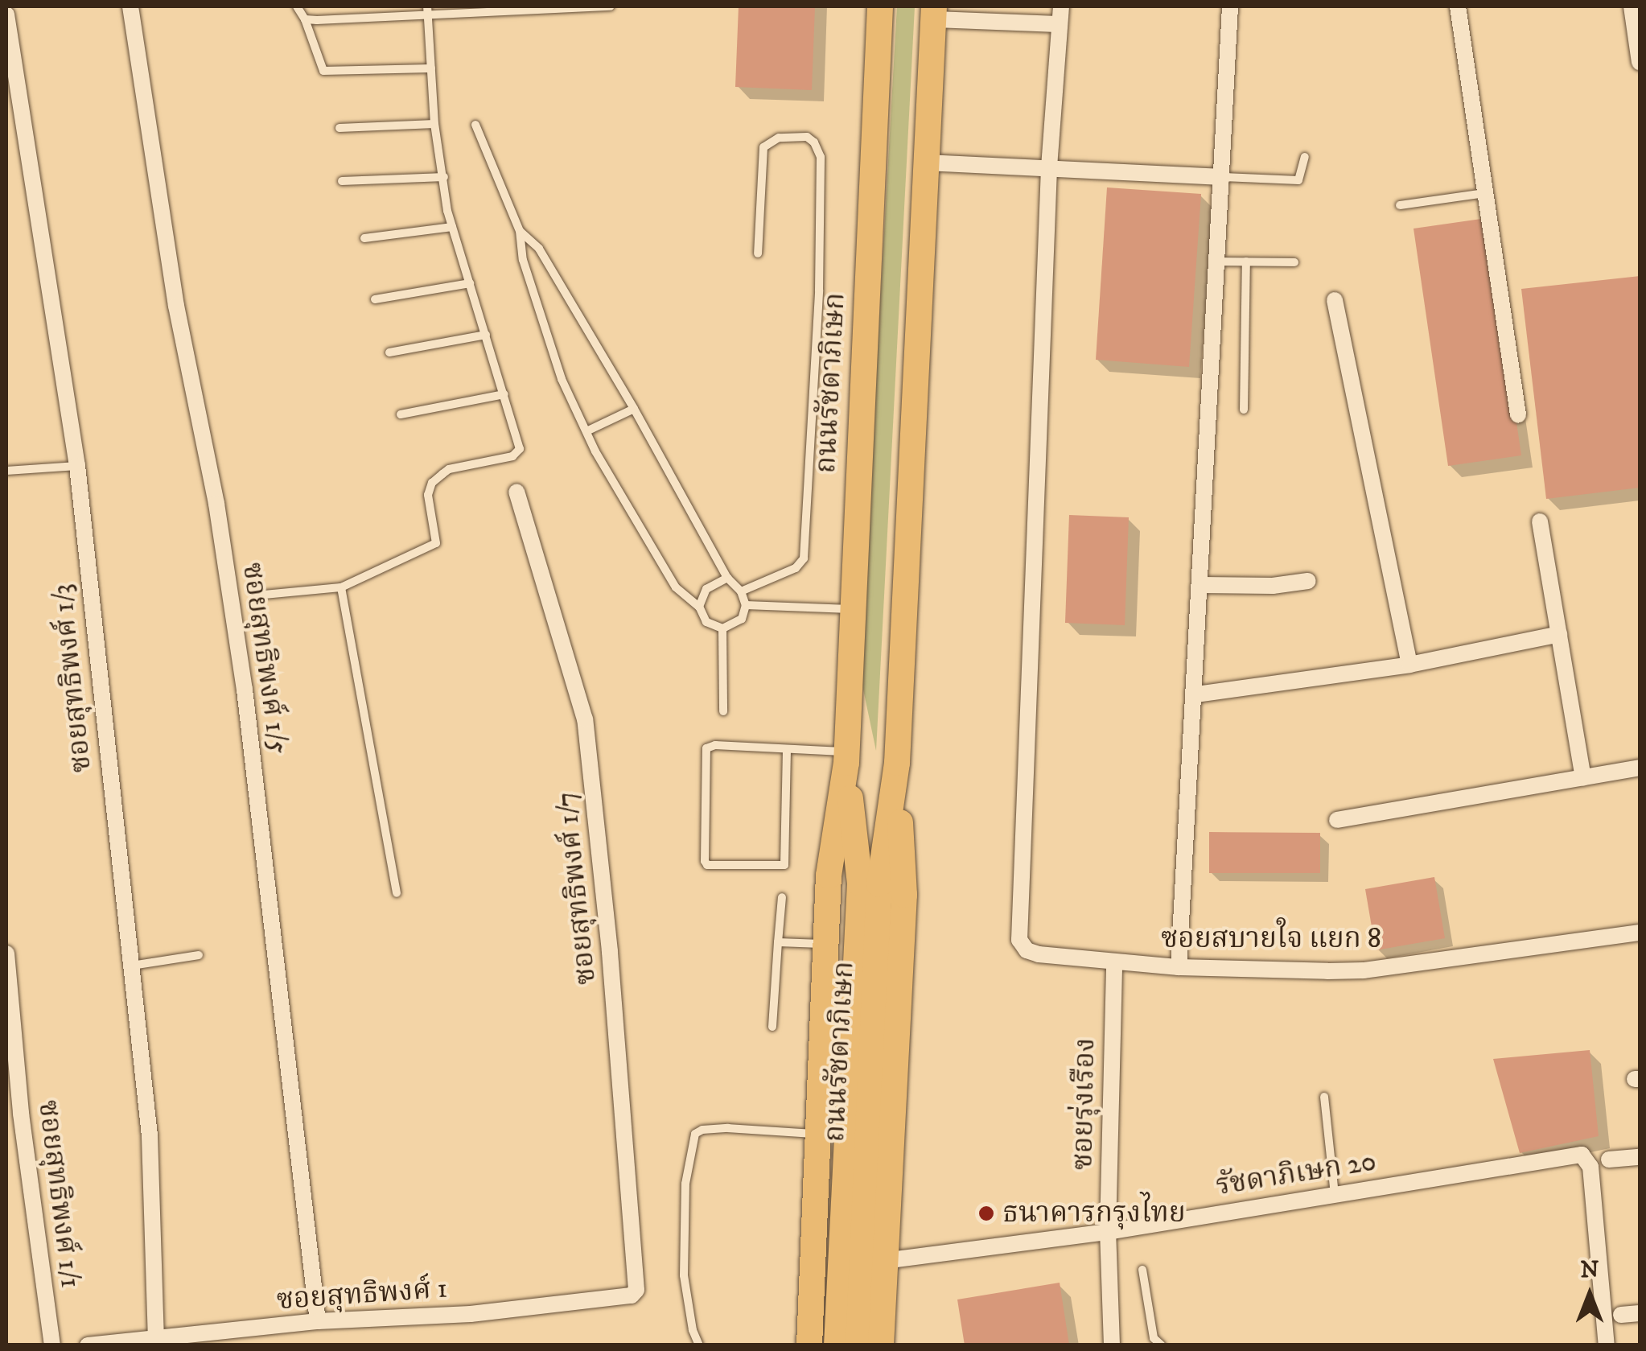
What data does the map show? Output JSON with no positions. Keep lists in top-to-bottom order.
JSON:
{
  "streets": {
    "main road": ["ถนนรัชดาภิเษก"],
    "street": [
      "ซอยสุทธิพงศ์ 1/5",
      "ซอยสุทธิพงศ์ 1/3",
      "ซอยสุทธิพงศ์ 1/7",
      "ซอยสบายใจ แยก 8",
      "ซอยรุ่งเรือง",
      "รัชดาภิเษก 20",
      "ซอยสุทธิพงศ์ 1/1",
      "ซอยสุทธิพงศ์ 1"
    ]
  },
  "crossings": [
    ["ถนนรัชดาภิเษก", "รัชดาภิเษก 20"],
    ["ซอยสุทธิพงศ์ 1/5", "ซอยสุทธิพงศ์ 1"],
    ["ซอยสุทธิพงศ์ 1/3", "ซอยสุทธิพงศ์ 1"],
    ["ซอยสุทธิพงศ์ 1/7", "ซอยสุทธิพงศ์ 1"],
    ["ซอยสบายใจ แยก 8", "ซอยรุ่งเรือง"],
    ["ซอยรุ่งเรือง", "รัชดาภิเษก 20"]
  ],
  "places": ["ธนาคารกรุงไทย"],
  "north": "top"
}
